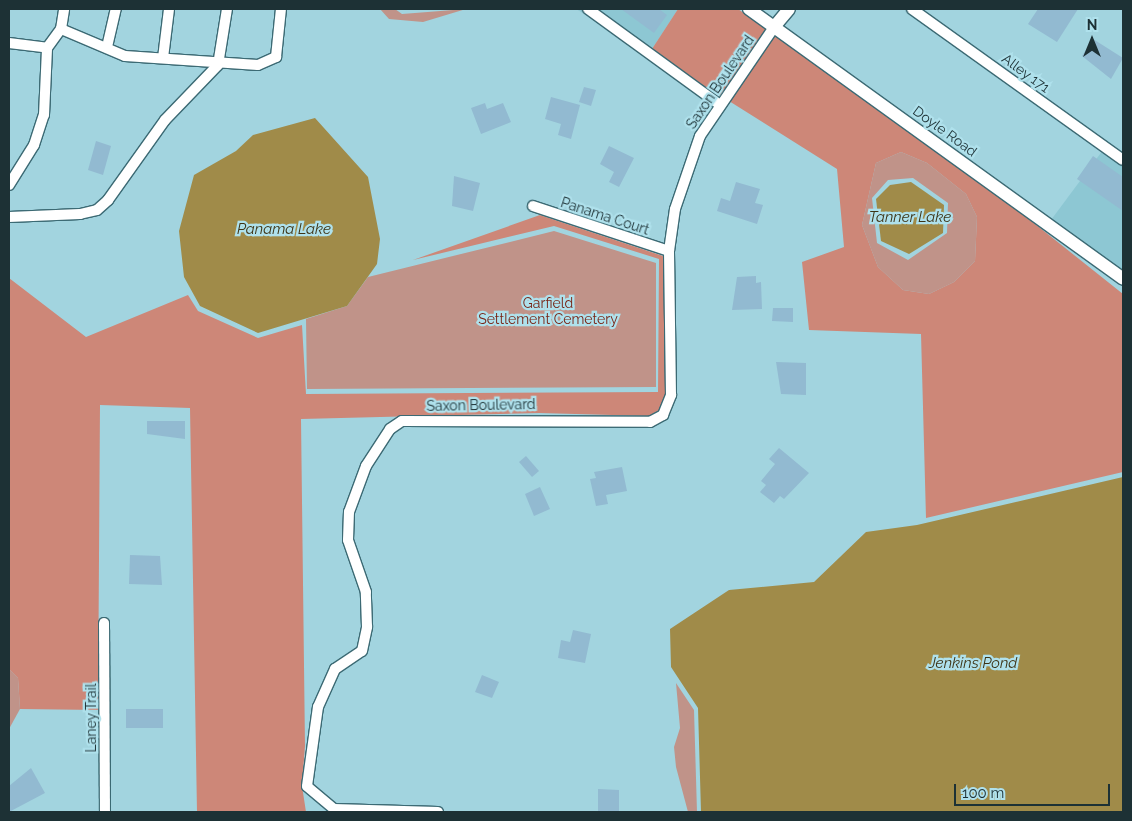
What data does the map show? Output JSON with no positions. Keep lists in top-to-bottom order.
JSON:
{
  "streets": {
    "main road": ["Saxon Boulevard", "Doyle Road"],
    "street": ["Alley 171", "Panama Court", "Laney Trail"]
  },
  "crossings": [
    ["Saxon Boulevard", "Doyle Road"],
    ["Saxon Boulevard", "Panama Court"]
  ],
  "water": ["Tanner Lake", "Panama Lake", "Jenkins Pond"],
  "parks": ["Garfield Settlement Cemetery"],
  "scale_bar": "100 m",
  "north": "top"
}
